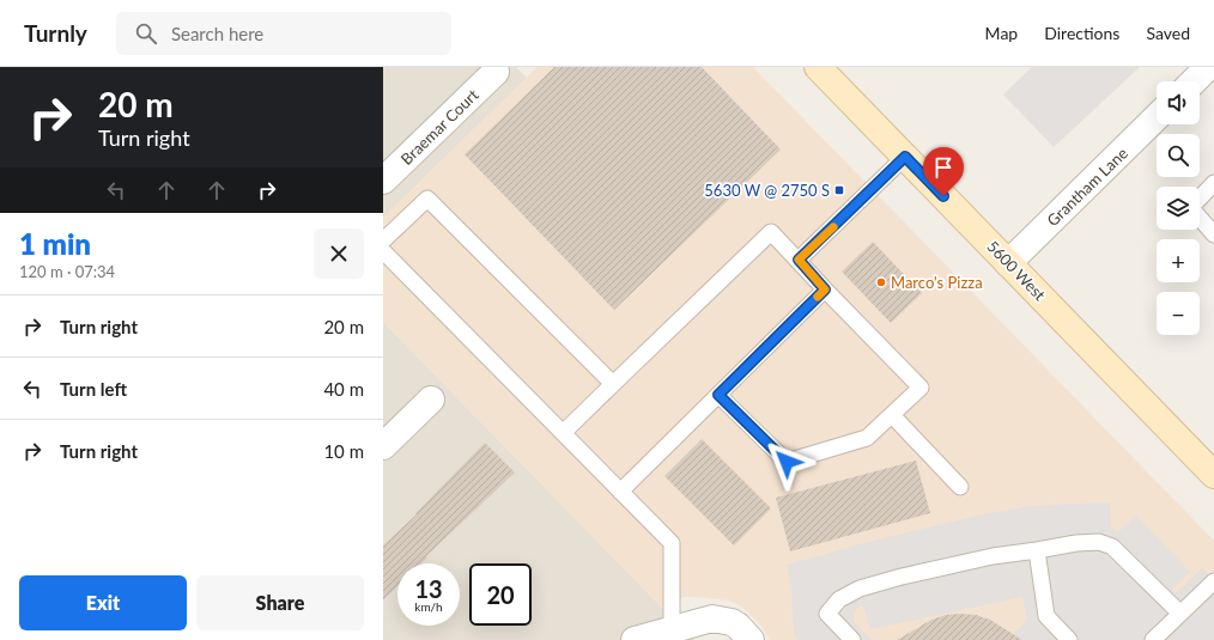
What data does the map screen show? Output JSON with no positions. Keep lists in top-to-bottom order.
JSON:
{
  "streets": {
    "main road": ["5600 West"],
    "street": ["Braemar Court", "Grantham Lane"]
  },
  "crossings": [
    ["Grantham Lane", "5600 West"]
  ],
  "places": {
    "transit": ["5630 W @ 2750 S"],
    "other": ["Marco's Pizza"]
  },
  "page": {
    "header": "Turnly",
    "search": "Search here",
    "nav": ["Map", "Directions", "Saved"],
    "turn": ["20 m", "Turn right"],
    "map_buttons": ["+", "−"],
    "heading": ["1 min", "120 m · 07:34"],
    "list": [
      {
        "name": "Turn right",
        "value": "20 m"
      },
      {
        "name": "Turn left",
        "value": "40 m"
      },
      {
        "name": "Turn right",
        "value": "10 m"
      }
    ],
    "speed": "13 km/h",
    "limit": "20",
    "buttons": ["Exit", "Share"]
  }
}
